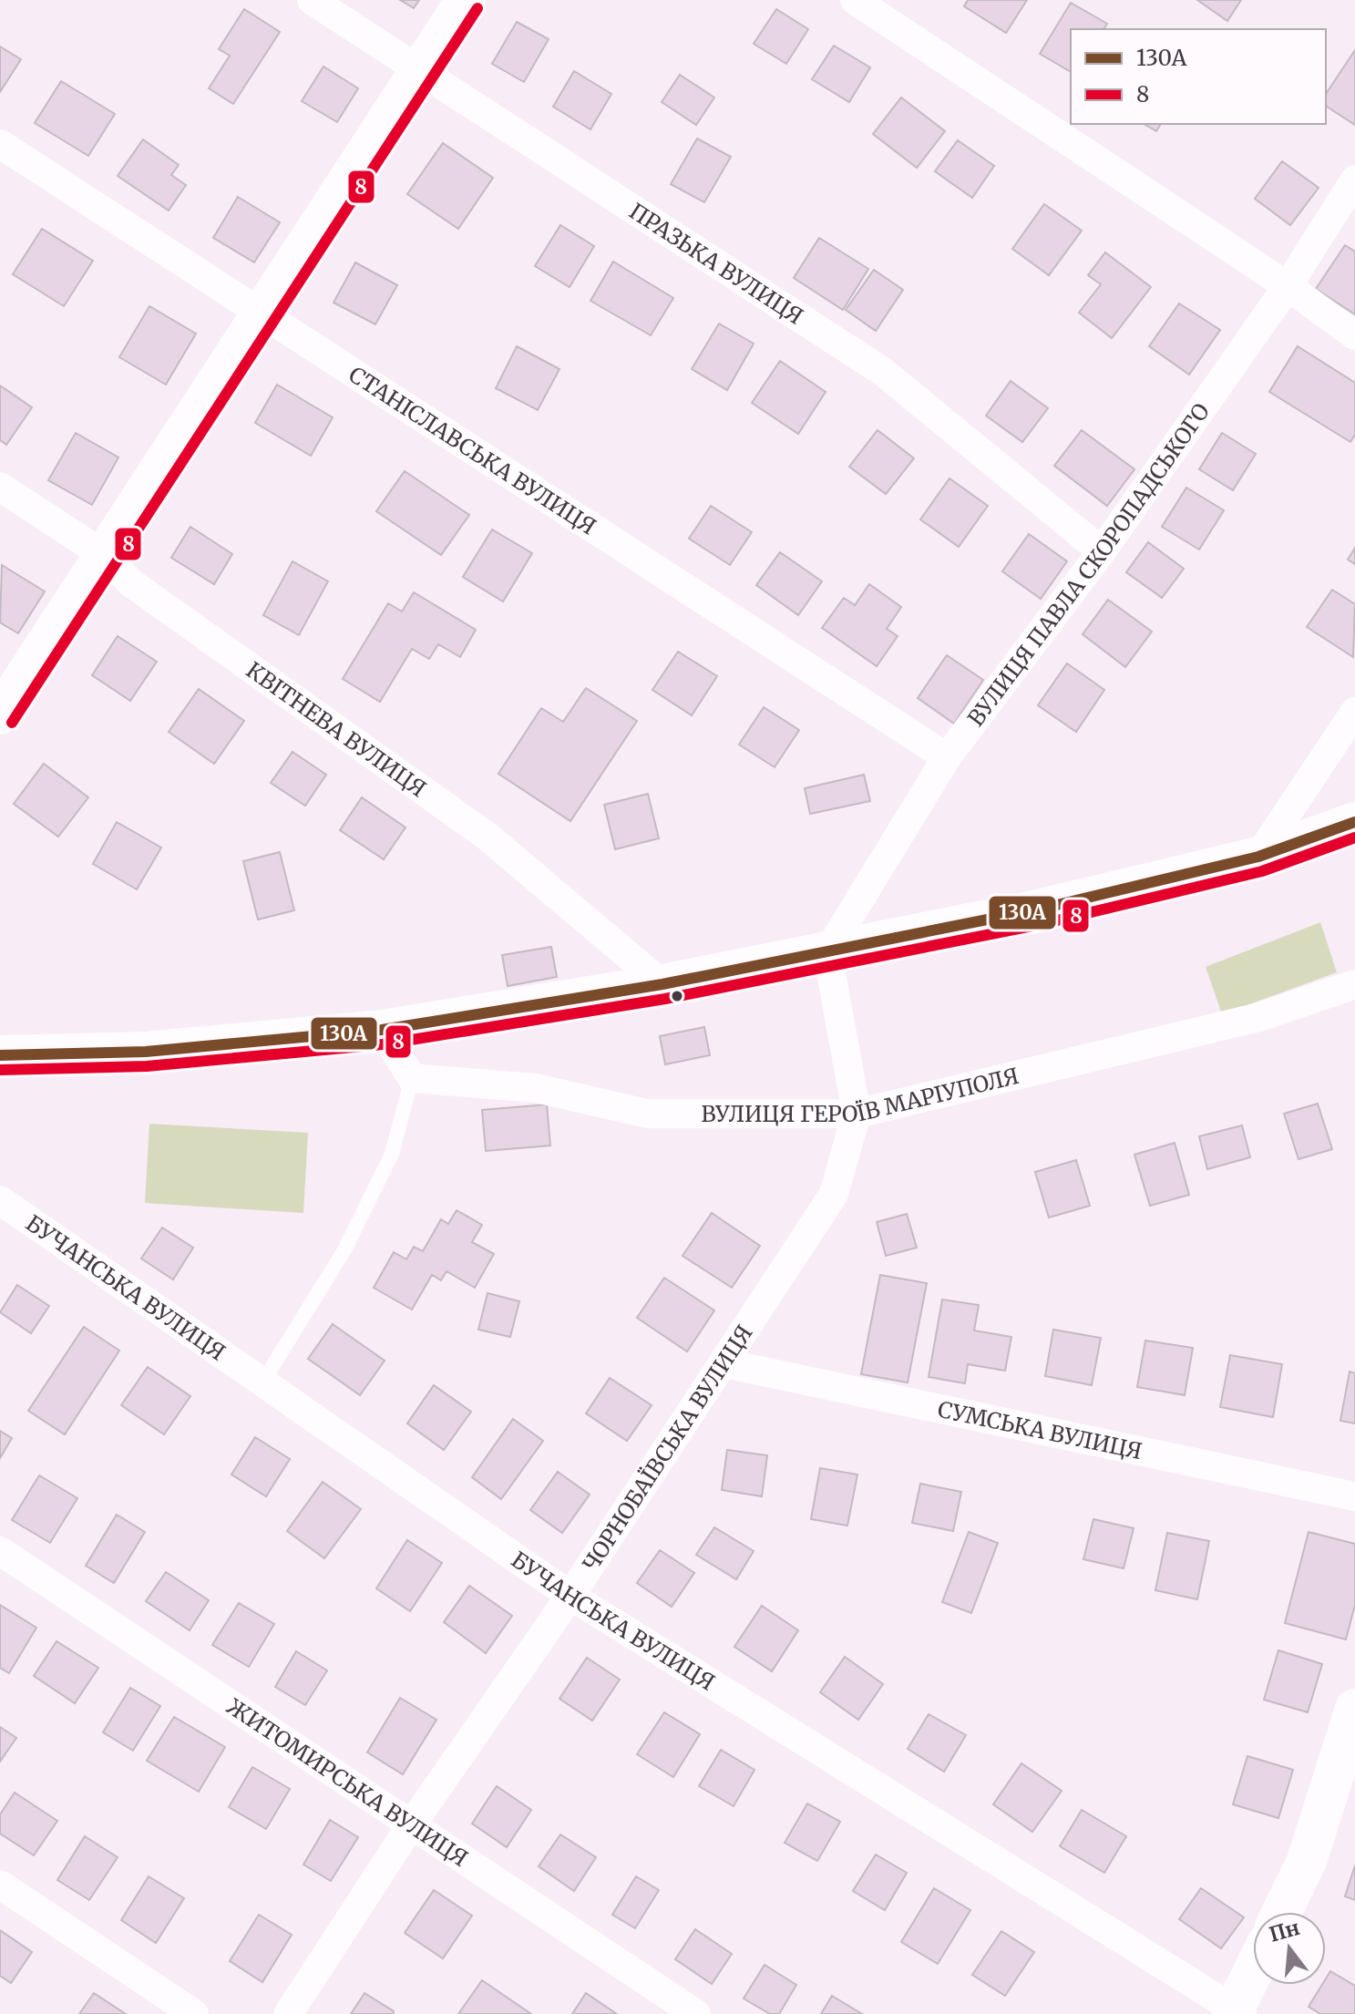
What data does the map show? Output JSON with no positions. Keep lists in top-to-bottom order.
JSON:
{
  "streets": {
    "street": [
      "ПРАЗЬКА ВУЛИЦЯ",
      "СТАНІСЛАВСЬКА ВУЛИЦЯ",
      "ВУЛИЦЯ ПАВЛА СКОРОПАДСЬКОГО",
      "КВІТНЕВА ВУЛИЦЯ",
      "ВУЛИЦЯ ГЕРОЇВ МАРІУПОЛЯ",
      "БУЧАНСЬКА ВУЛИЦЯ",
      "СУМСЬКА ВУЛИЦЯ",
      "ЧОРНОБАЇВСЬКА ВУЛИЦЯ",
      "ЖИТОМИРСЬКА ВУЛИЦЯ"
    ]
  },
  "crossings": [
    ["ПРАЗЬКА ВУЛИЦЯ", "ВУЛИЦЯ ПАВЛА СКОРОПАДСЬКОГО"],
    ["СТАНІСЛАВСЬКА ВУЛИЦЯ", "ВУЛИЦЯ ПАВЛА СКОРОПАДСЬКОГО"],
    ["ВУЛИЦЯ ПАВЛА СКОРОПАДСЬКОГО", "ЧОРНОБАЇВСЬКА ВУЛИЦЯ"],
    ["ВУЛИЦЯ ГЕРОЇВ МАРІУПОЛЯ", "ЧОРНОБАЇВСЬКА ВУЛИЦЯ"],
    ["БУЧАНСЬКА ВУЛИЦЯ", "ЧОРНОБАЇВСЬКА ВУЛИЦЯ"],
    ["СУМСЬКА ВУЛИЦЯ", "ЧОРНОБАЇВСЬКА ВУЛИЦЯ"],
    ["ЧОРНОБАЇВСЬКА ВУЛИЦЯ", "ЖИТОМИРСЬКА ВУЛИЦЯ"]
  ],
  "lines": ["transit line 8", "transit line 130А"],
  "legend": ["130А", "8"],
  "north": "top"
}
